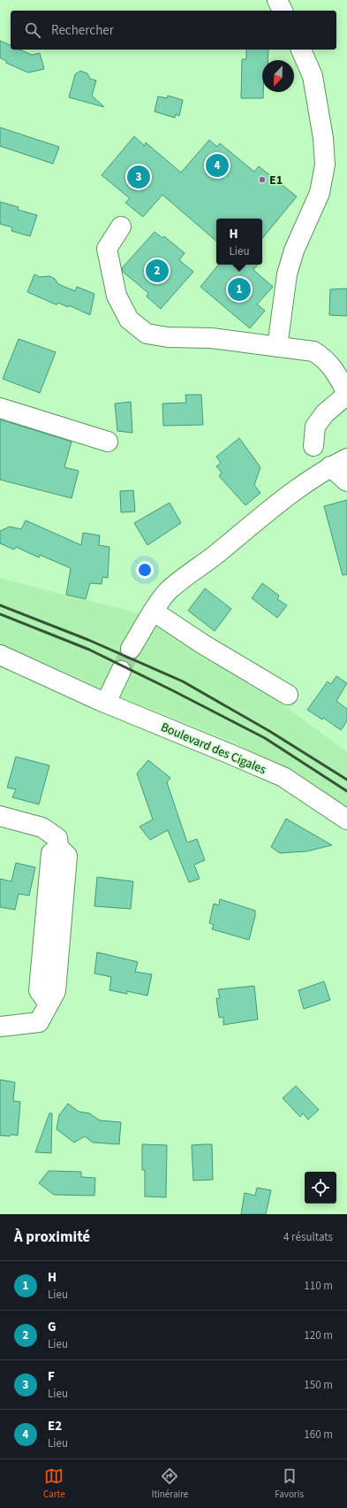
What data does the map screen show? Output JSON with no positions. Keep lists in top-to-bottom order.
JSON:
{
  "streets": {
    "street": ["Boulevard des Cigales"]
  },
  "places": ["E1"],
  "north": "bottom left",
  "page": {
    "search": "Rechercher",
    "pins": [
      "4",
      "3",
      "2",
      "1"
    ],
    "popup": ["H", "Lieu"],
    "heading": ["À proximité", "4 résultats"],
    "list": [
      {
        "mark": "1",
        "name": "H",
        "note": "Lieu",
        "value": "110 m"
      },
      {
        "mark": "2",
        "name": "G",
        "note": "Lieu",
        "value": "120 m"
      },
      {
        "mark": "3",
        "name": "F",
        "note": "Lieu",
        "value": "150 m"
      },
      {
        "mark": "4",
        "name": "E2",
        "note": "Lieu",
        "value": "160 m"
      }
    ],
    "nav": ["Carte", "Itinéraire", "Favoris"]
  }
}
